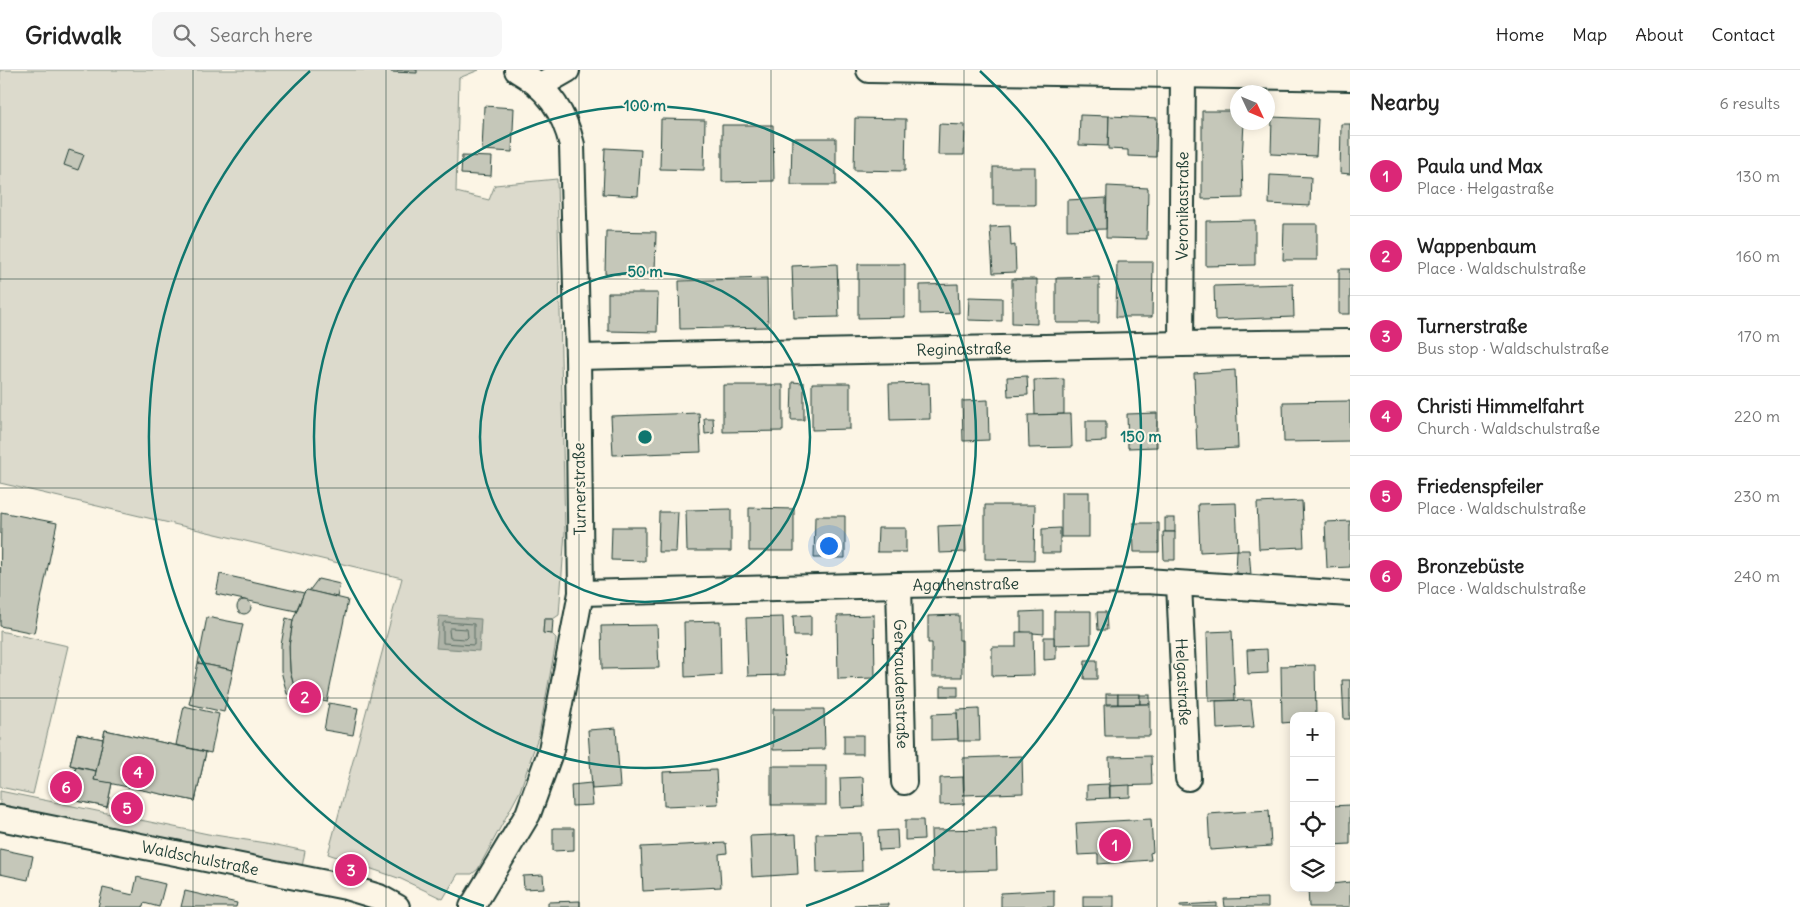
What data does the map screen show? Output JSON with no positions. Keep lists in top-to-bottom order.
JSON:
{
  "streets": {
    "street": [
      "Veronikastraße",
      "Reginastraße",
      "Turnerstraße",
      "Agathenstraße",
      "Helgastraße",
      "Gertraudenstraße",
      "Waldschulstraße"
    ]
  },
  "crossings": [
    ["Veronikastraße", "Reginastraße"],
    ["Reginastraße", "Turnerstraße"],
    ["Turnerstraße", "Agathenstraße"],
    ["Agathenstraße", "Helgastraße"],
    ["Agathenstraße", "Gertraudenstraße"]
  ],
  "north": "bottom right",
  "page": {
    "header": "Gridwalk",
    "search": "Search here",
    "nav": [
      "Home",
      "Map",
      "About",
      "Contact"
    ],
    "heading": ["Nearby", "6 results"],
    "list": [
      {
        "mark": "1",
        "name": "Paula und Max",
        "note": "Place · Helgastraße",
        "value": "130 m"
      },
      {
        "mark": "2",
        "name": "Wappenbaum",
        "note": "Place · Waldschulstraße",
        "value": "160 m"
      },
      {
        "mark": "3",
        "name": "Turnerstraße",
        "note": "Bus stop · Waldschulstraße",
        "value": "170 m"
      },
      {
        "mark": "4",
        "name": "Christi Himmelfahrt",
        "note": "Church · Waldschulstraße",
        "value": "220 m"
      },
      {
        "mark": "5",
        "name": "Friedenspfeiler",
        "note": "Place · Waldschulstraße",
        "value": "230 m"
      },
      {
        "mark": "6",
        "name": "Bronzebüste",
        "note": "Place · Waldschulstraße",
        "value": "240 m"
      }
    ],
    "pins": [
      "2",
      "4",
      "6",
      "5",
      "1",
      "3"
    ],
    "map_buttons": ["+", "−"]
  },
  "rings": ["100 m", "50 m", "150 m"]
}
